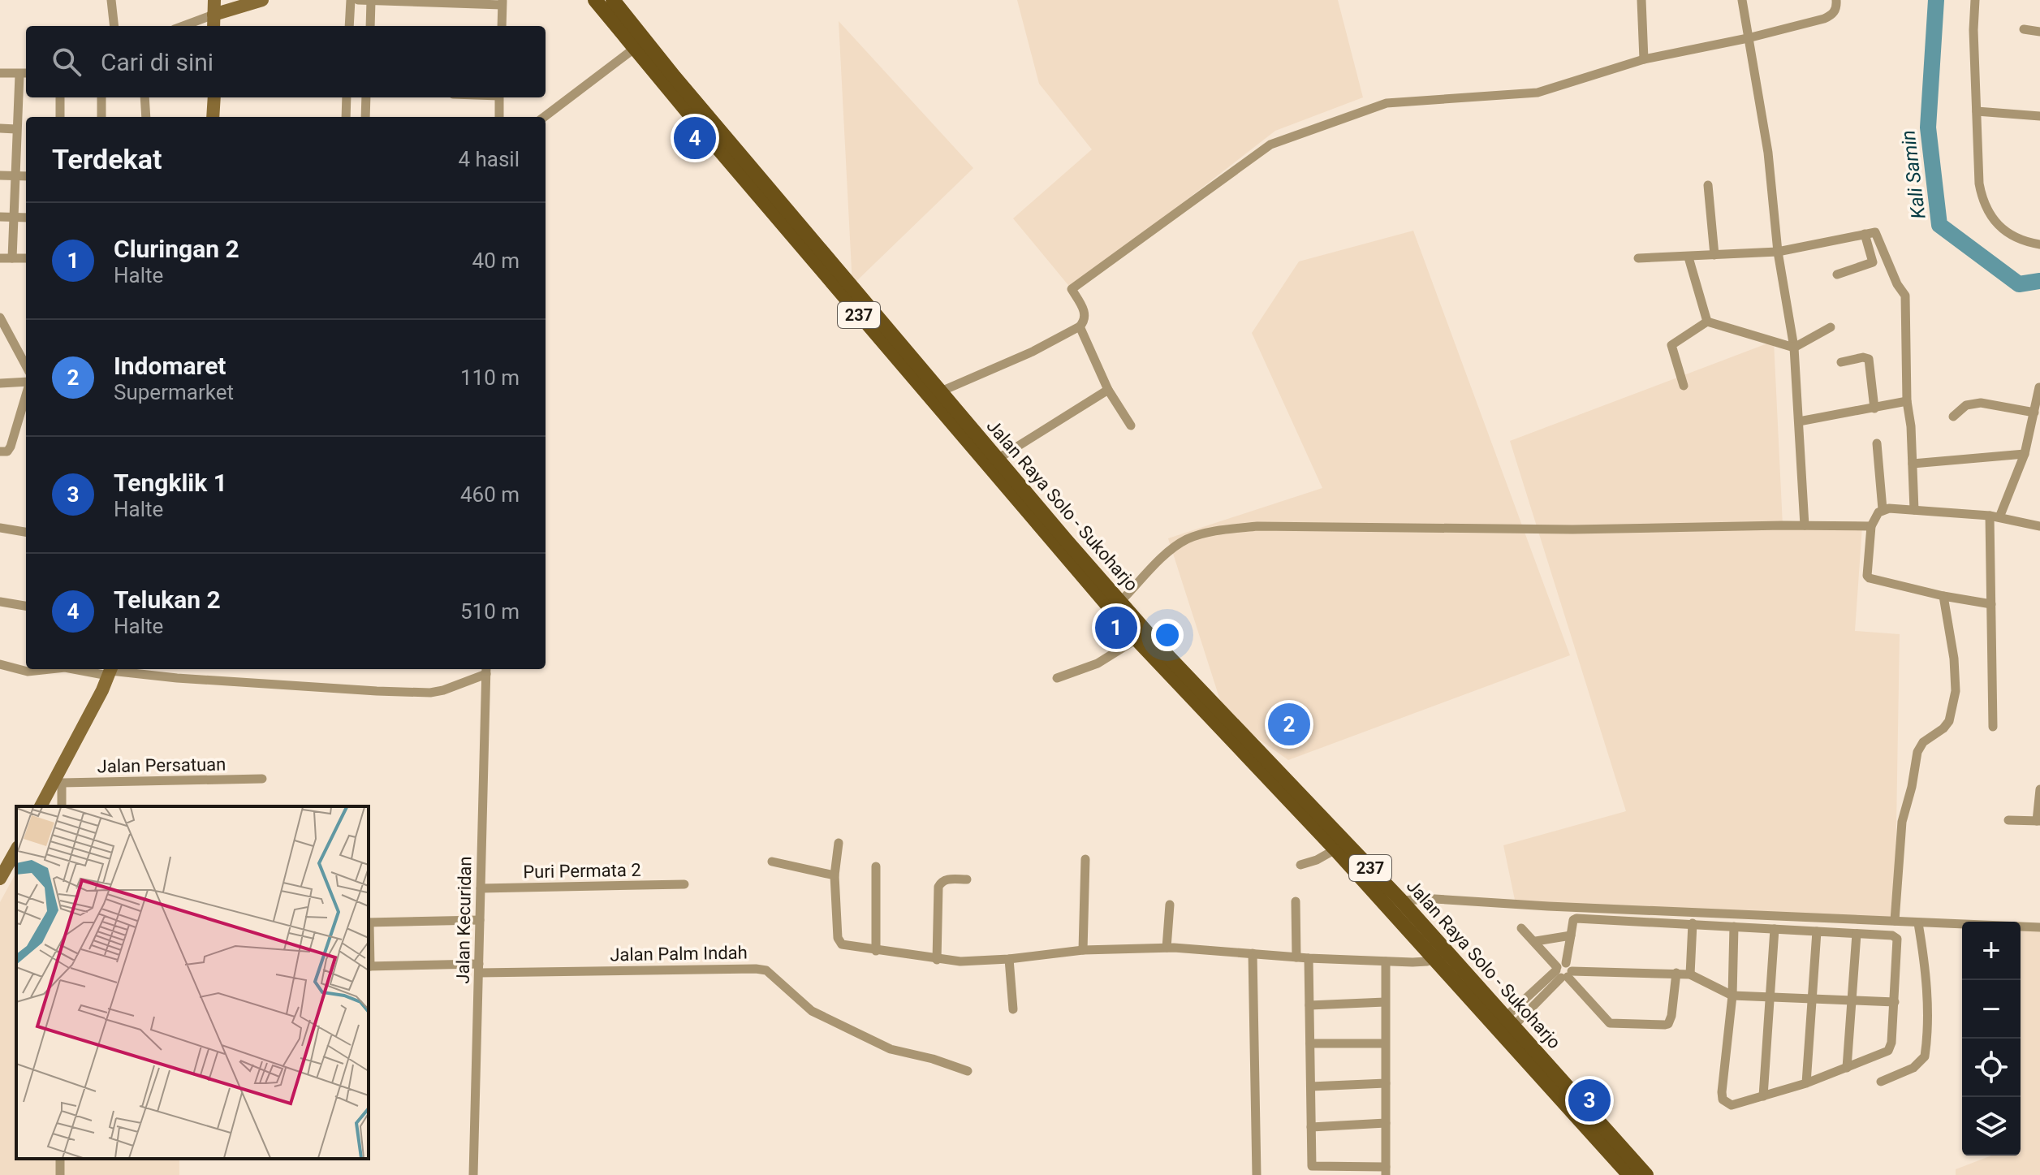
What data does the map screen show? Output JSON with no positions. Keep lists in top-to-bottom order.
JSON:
{
  "streets": {
    "main road": ["237", "Jalan Raya Solo - Sukoharjo"],
    "street": [
      "Jalan Persatuan",
      "Puri Permata 2",
      "Jalan Kecuridan",
      "Jalan Palm Indah"
    ]
  },
  "crossings": [
    ["237", "Jalan Raya Solo - Sukoharjo"],
    ["Puri Permata 2", "Jalan Kecuridan"],
    ["Jalan Kecuridan", "Jalan Palm Indah"]
  ],
  "water": ["Kali Samin"],
  "page": {
    "search": "Cari di sini",
    "pins": [
      "4",
      "1",
      "2",
      "3"
    ],
    "heading": ["Terdekat", "4 hasil"],
    "list": [
      {
        "mark": "1",
        "name": "Cluringan 2",
        "note": "Halte",
        "value": "40 m"
      },
      {
        "mark": "2",
        "name": "Indomaret",
        "note": "Supermarket",
        "value": "110 m"
      },
      {
        "mark": "3",
        "name": "Tengklik 1",
        "note": "Halte",
        "value": "460 m"
      },
      {
        "mark": "4",
        "name": "Telukan 2",
        "note": "Halte",
        "value": "510 m"
      }
    ],
    "map_buttons": ["+", "−"]
  }
}
